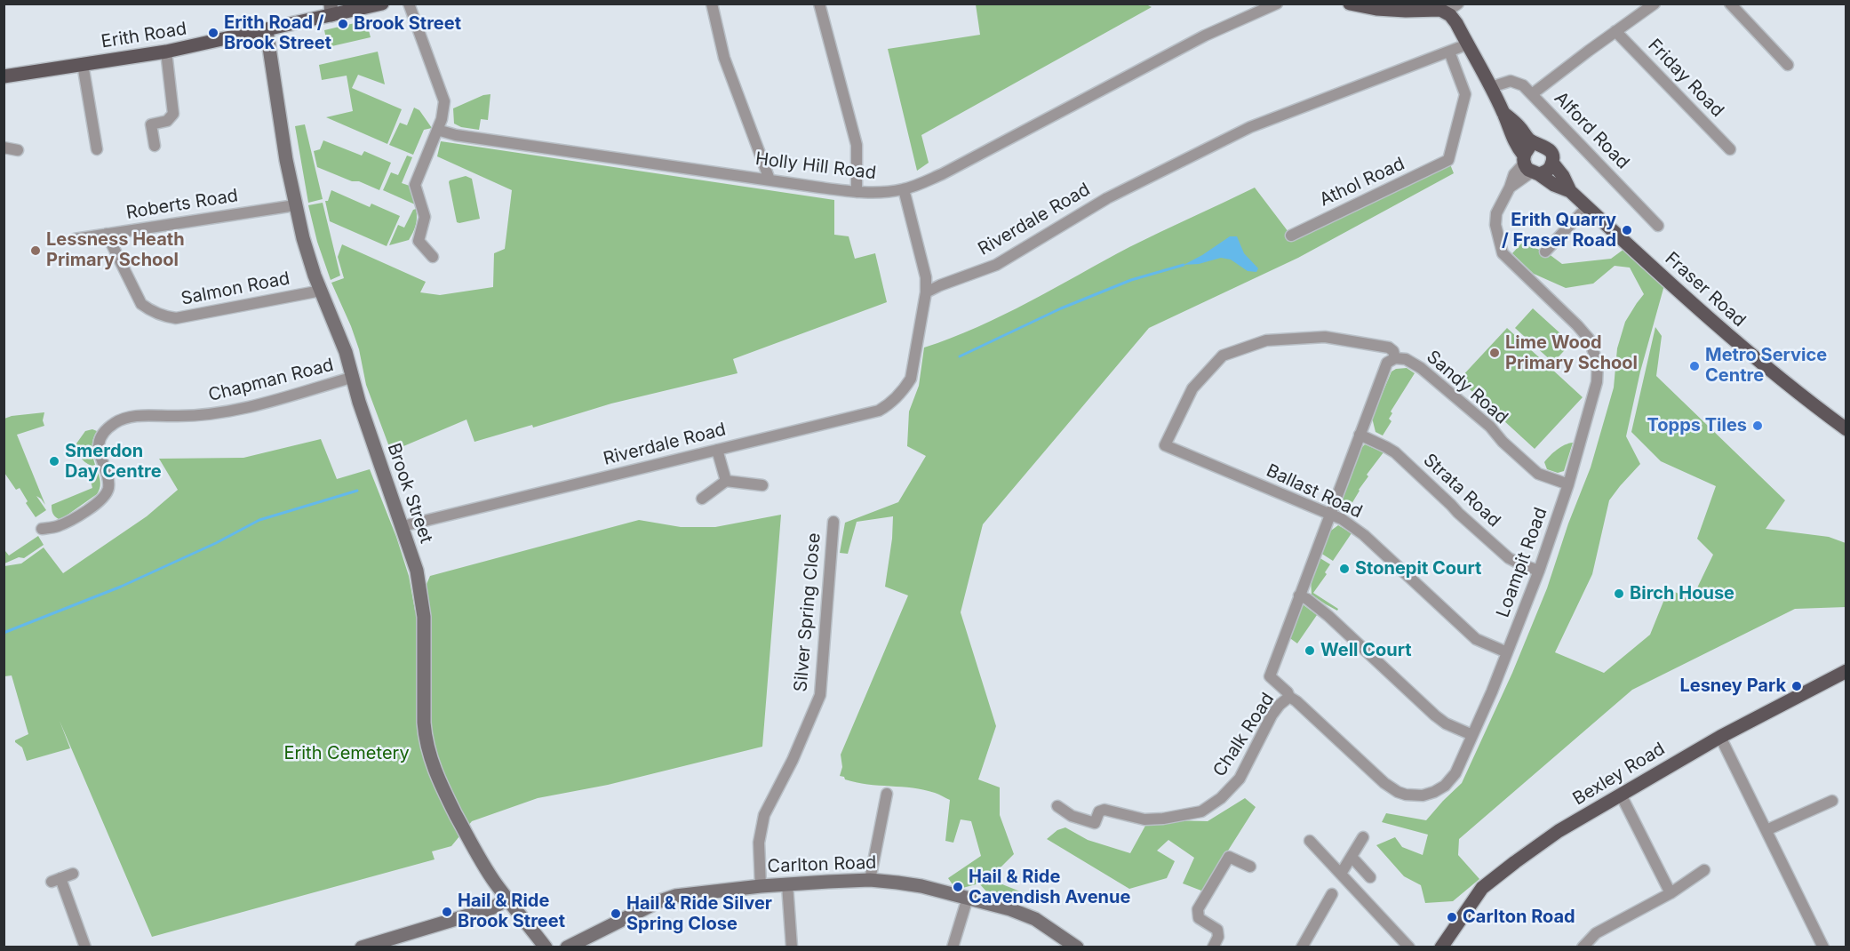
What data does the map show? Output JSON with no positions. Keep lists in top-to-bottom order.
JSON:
{
  "streets": {
    "main road": ["Erith Road", "Fraser Road", "Bexley Road"],
    "street": [
      "Friday Road",
      "Alford Road",
      "Holly Hill Road",
      "Athol Road",
      "Roberts Road",
      "Riverdale Road",
      "Salmon Road",
      "Chapman Road",
      "Sandy Road",
      "Strata Road",
      "Ballast Road",
      "Brook Street",
      "Loampit Road",
      "Silver Spring Close",
      "Chalk Road",
      "Carlton Road"
    ]
  },
  "crossings": [
    ["Erith Road", "Brook Street"],
    ["Alford Road", "Fraser Road"],
    ["Athol Road", "Riverdale Road"],
    ["Roberts Road", "Salmon Road"],
    ["Roberts Road", "Brook Street"],
    ["Riverdale Road", "Fraser Road"],
    ["Riverdale Road", "Brook Street"],
    ["Salmon Road", "Brook Street"],
    ["Fraser Road", "Loampit Road"],
    ["Chapman Road", "Brook Street"],
    ["Sandy Road", "Ballast Road"],
    ["Sandy Road", "Loampit Road"],
    ["Strata Road", "Loampit Road"],
    ["Ballast Road", "Loampit Road"],
    ["Loampit Road", "Chalk Road"],
    ["Silver Spring Close", "Carlton Road"]
  ],
  "parks": ["Erith Cemetery"],
  "places": [
    "Brook Street",
    "Erith Road / Brook Street",
    "Erith Quarry / Fraser Road",
    "Lessness Heath Primary School",
    "Lime Wood Primary School",
    "Metro Service Centre",
    "Topps Tiles",
    "Smerdon Day Centre",
    "Stonepit Court",
    "Birch House",
    "Well Court",
    "Lesney Park",
    "Hail & Ride Cavendish Avenue",
    "Hail & Ride Brook Street",
    "Hail & Ride Silver Spring Close",
    "Carlton Road"
  ]
}
